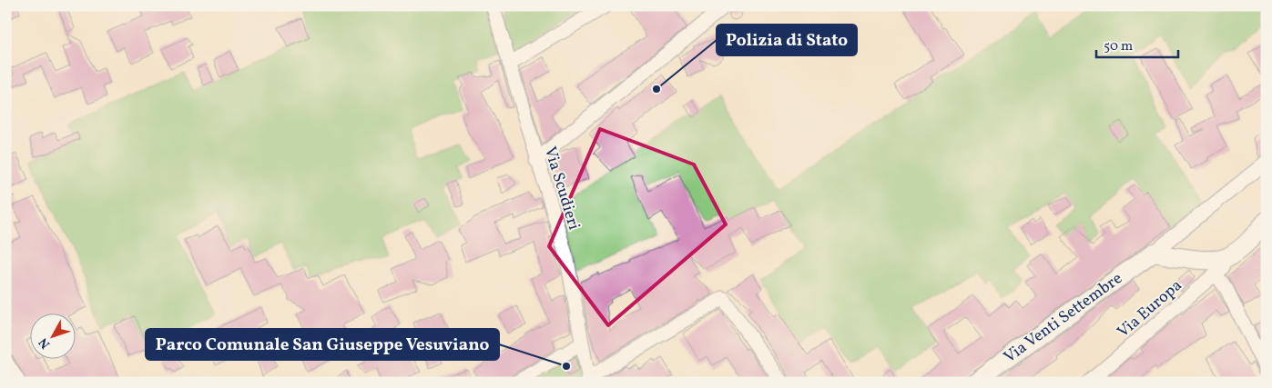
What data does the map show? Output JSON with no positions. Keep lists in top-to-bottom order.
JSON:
{
  "streets": {
    "main road": ["Via Venti Settembre"],
    "street": ["Via Scudieri", "Via Europa"]
  },
  "places": ["Polizia di Stato", "Parco Comunale San Giuseppe Vesuviano"],
  "scale_bar": "50 m",
  "north": "bottom left"
}
